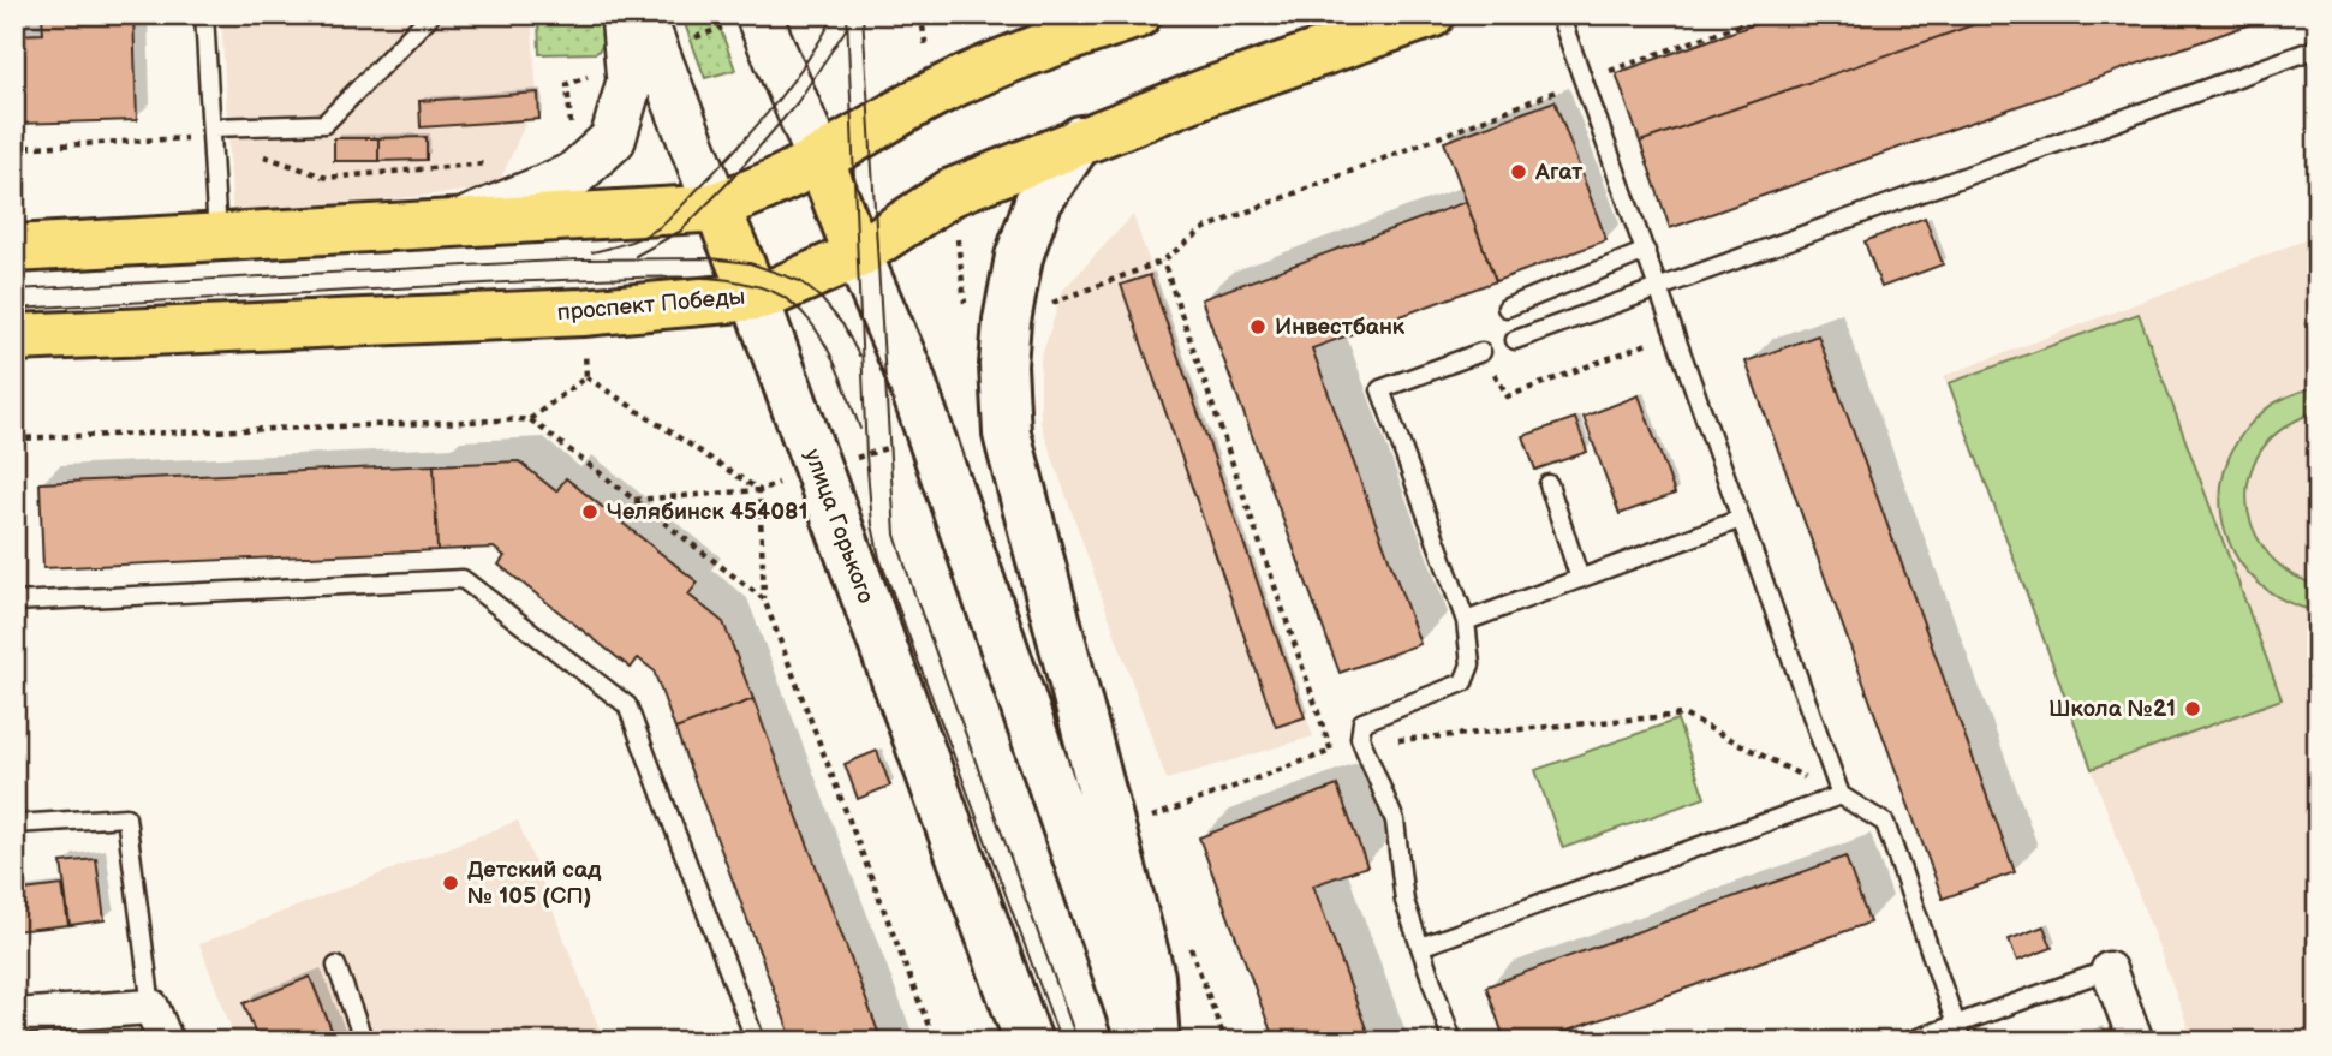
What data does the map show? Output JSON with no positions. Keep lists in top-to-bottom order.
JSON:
{
  "streets": {
    "main road": ["проспект Победы", "улица Горького"]
  },
  "crossings": [
    ["проспект Победы", "улица Горького"]
  ],
  "places": [
    "Агат",
    "Инвестбанк",
    "Челябинск 454081",
    "Школа №21",
    "Детский сад № 105 (СП)"
  ]
}
